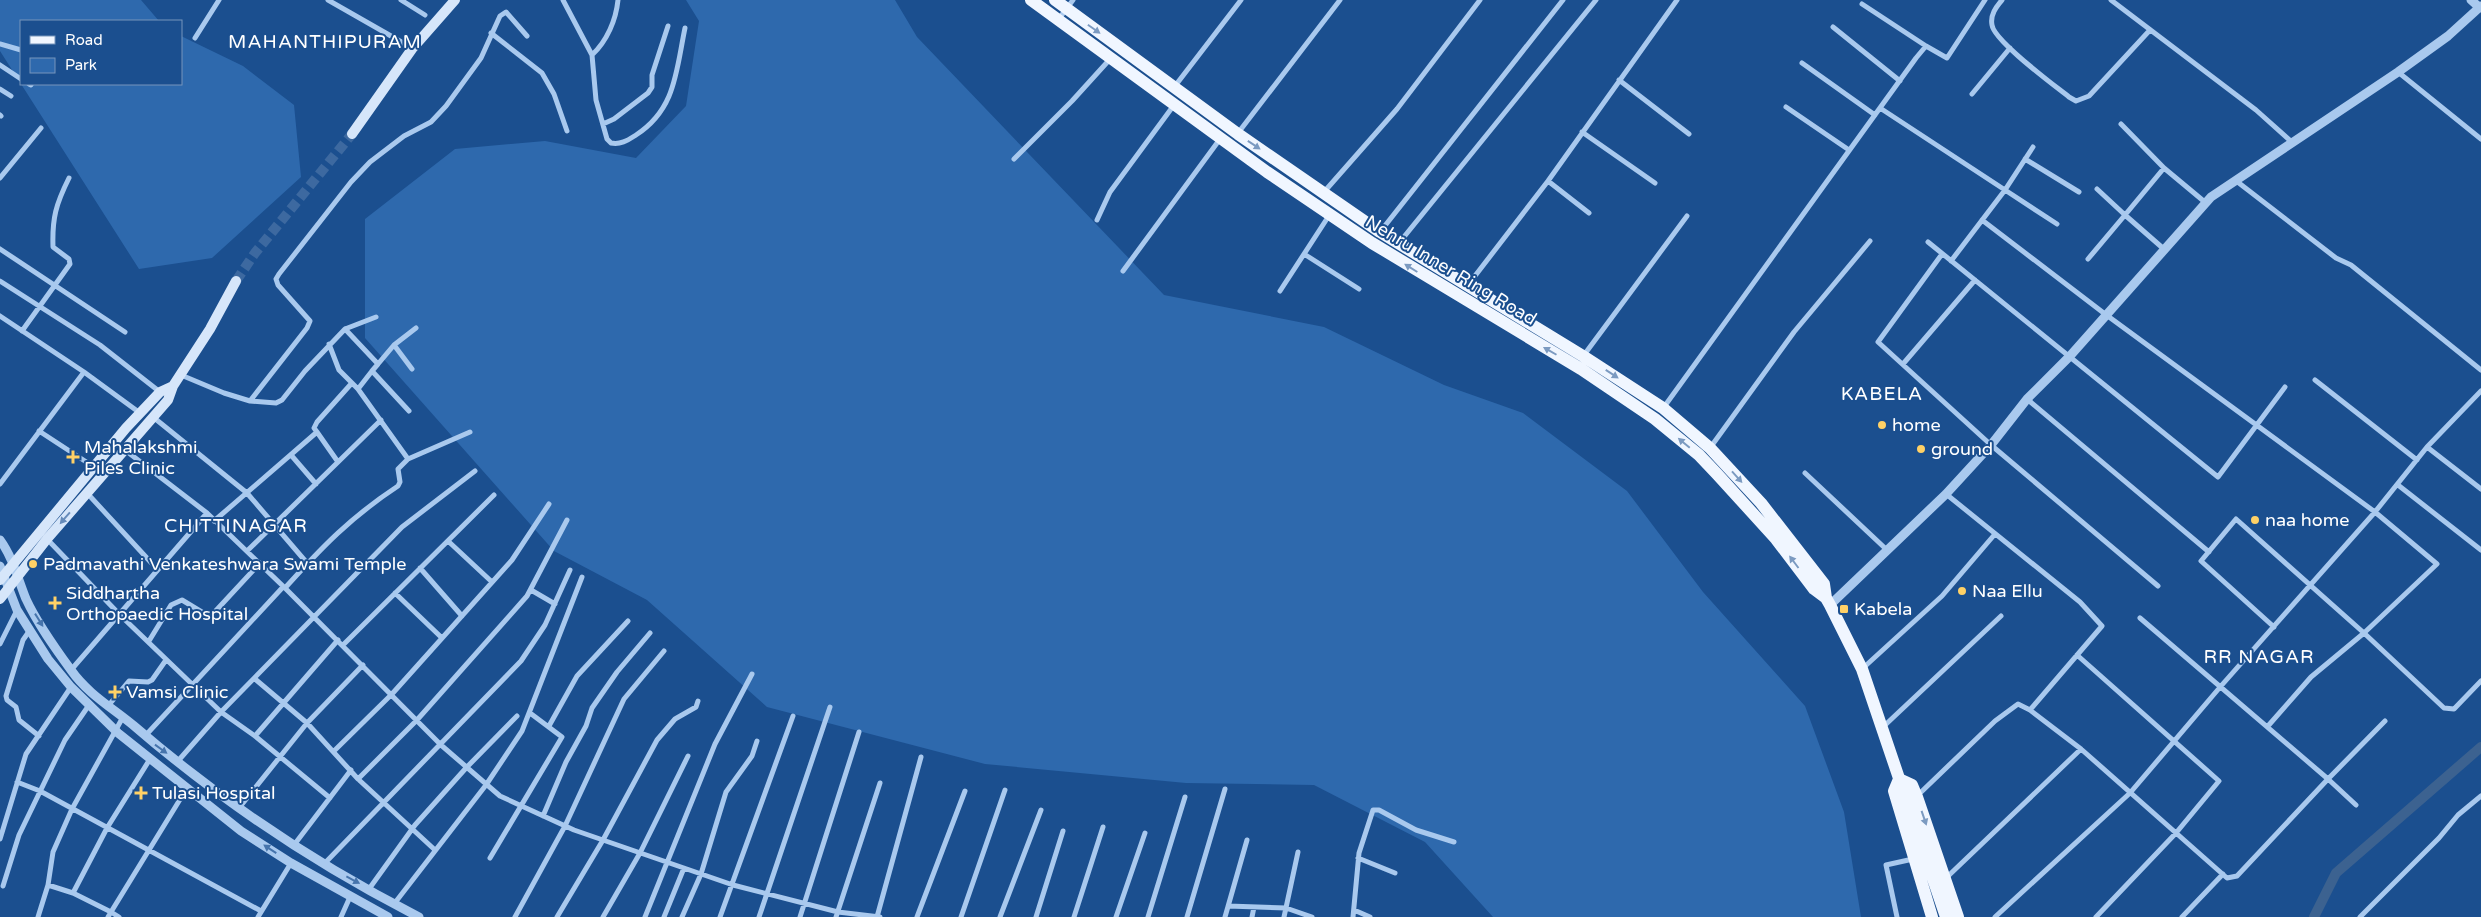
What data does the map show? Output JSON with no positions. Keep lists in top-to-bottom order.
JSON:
{
  "streets": {
    "main road": ["Nehru Inner Ring Road"]
  },
  "districts": [
    "MAHANTHIPURAM",
    "KABELA",
    "CHITTINAGAR",
    "RR NAGAR"
  ],
  "places": {
    "other": [
      "home",
      "ground",
      "naa home",
      "Padmavathi Venkateshwara Swami Temple",
      "Naa Ellu"
    ],
    "health": [
      "Mahalakshmi Piles Clinic",
      "Siddhartha Orthopaedic Hospital",
      "Vamsi Clinic",
      "Tulasi Hospital"
    ],
    "transit": ["Kabela"]
  },
  "legend": ["Road", "Park"]
}
